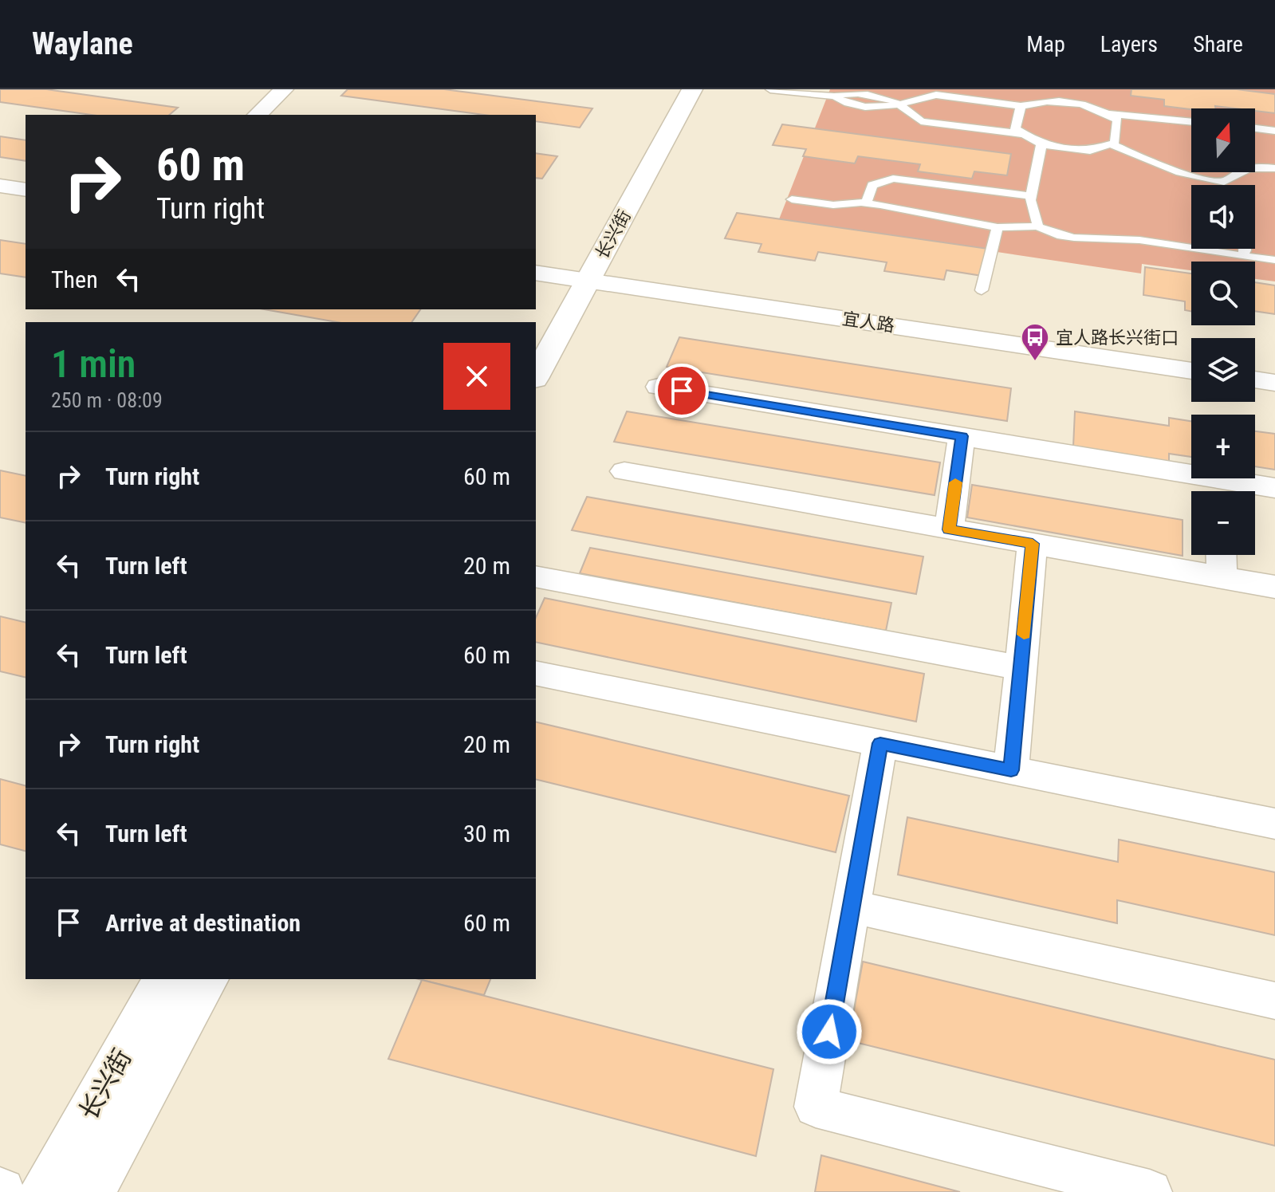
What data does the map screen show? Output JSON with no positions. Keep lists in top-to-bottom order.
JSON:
{
  "streets": {
    "main road": ["长兴街"],
    "street": ["宜人路"]
  },
  "crossings": [
    ["长兴街", "宜人路"]
  ],
  "places": {
    "bus stop": ["宜人路长兴街口"]
  },
  "north": "top",
  "page": {
    "header": "Waylane",
    "nav": ["Map", "Layers", "Share"],
    "map_buttons": ["+", "−"],
    "turn": ["60 m", "Turn right"],
    "then": "Then",
    "heading": ["1 min", "250 m · 08:09"],
    "list": [
      {
        "name": "Turn right",
        "value": "60 m"
      },
      {
        "name": "Turn left",
        "value": "20 m"
      },
      {
        "name": "Turn left",
        "value": "60 m"
      },
      {
        "name": "Turn right",
        "value": "20 m"
      },
      {
        "name": "Turn left",
        "value": "30 m"
      },
      {
        "name": "Arrive at destination",
        "value": "60 m"
      }
    ]
  }
}
